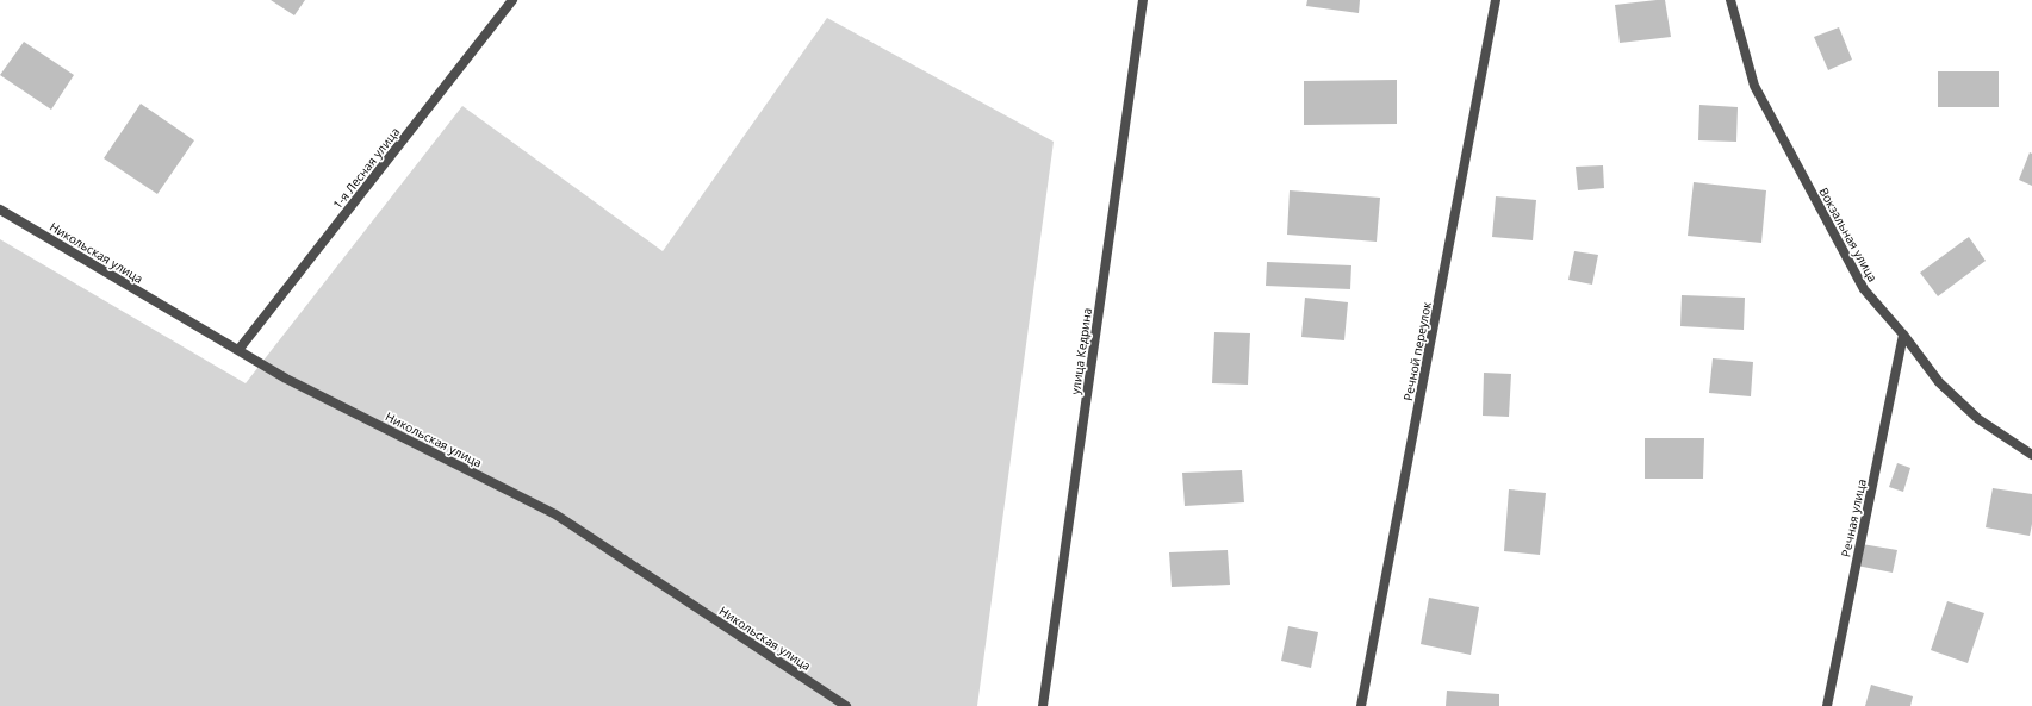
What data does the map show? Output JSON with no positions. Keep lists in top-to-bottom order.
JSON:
{
  "streets": {
    "street": [
      "1-я Лесная улица",
      "Вокзальная улица",
      "Никольская улица",
      "улица Кедрина",
      "Речной переулок",
      "Речная улица"
    ]
  },
  "crossings": [
    ["1-я Лесная улица", "Никольская улица"],
    ["Вокзальная улица", "Речная улица"]
  ]
}
